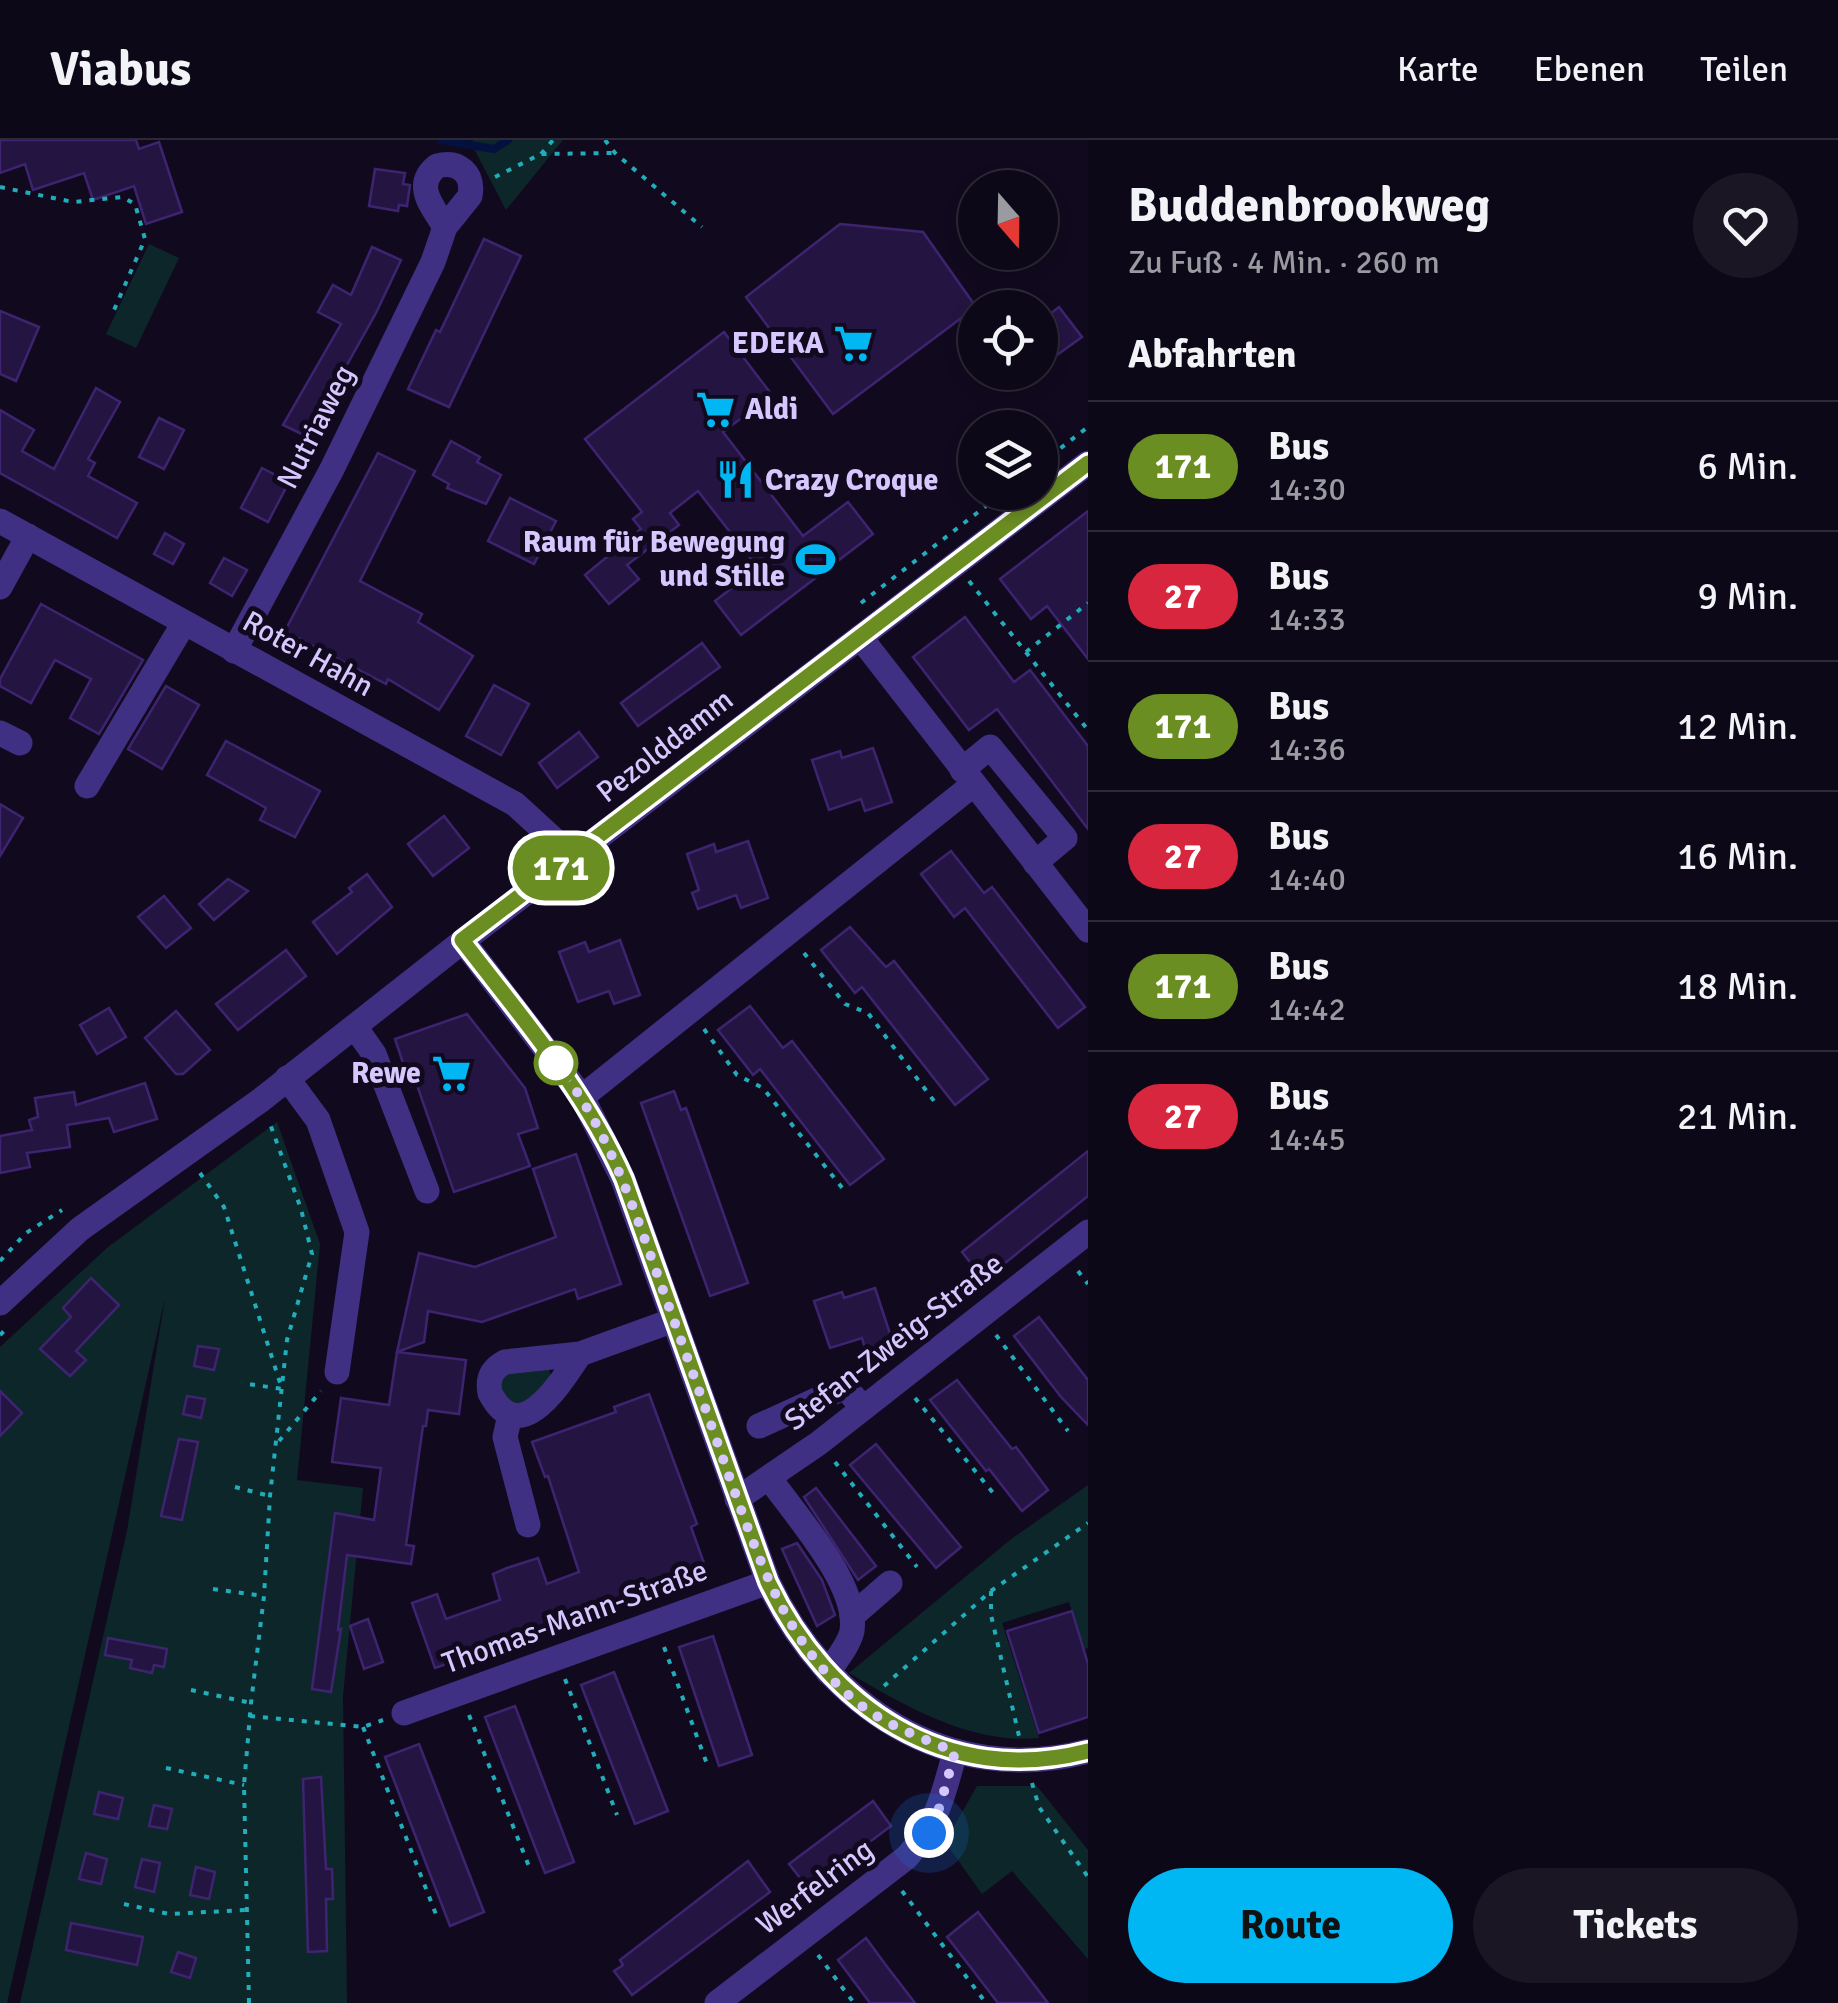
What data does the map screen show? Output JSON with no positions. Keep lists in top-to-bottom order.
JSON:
{
  "streets": {
    "street": [
      "Nutriaweg",
      "Roter Hahn",
      "Pezolddamm",
      "Stefan-Zweig-Straße",
      "Thomas-Mann-Straße",
      "Werfelring"
    ]
  },
  "crossings": [
    ["Nutriaweg", "Roter Hahn"],
    ["Roter Hahn", "Pezolddamm"]
  ],
  "places": {
    "supermarket": ["EDEKA", "Aldi", "Rewe"],
    "restaurant": ["Crazy Croque"],
    "sports": ["Raum für Bewegung und Stille"]
  },
  "lines": ["bus line 171"],
  "north": "bottom",
  "page": {
    "header": "Viabus",
    "nav": ["Karte", "Ebenen", "Teilen"],
    "on_map": "171",
    "heading": [
      ["Buddenbrookweg", "Zu Fuß · 4 Min. · 260 m"],
      "Abfahrten"
    ],
    "list": [
      {
        "mark": "171",
        "name": "Bus",
        "note": "14:30",
        "value": "6 Min."
      },
      {
        "mark": "27",
        "name": "Bus",
        "note": "14:33",
        "value": "9 Min."
      },
      {
        "mark": "171",
        "name": "Bus",
        "note": "14:36",
        "value": "12 Min."
      },
      {
        "mark": "27",
        "name": "Bus",
        "note": "14:40",
        "value": "16 Min."
      },
      {
        "mark": "171",
        "name": "Bus",
        "note": "14:42",
        "value": "18 Min."
      },
      {
        "mark": "27",
        "name": "Bus",
        "note": "14:45",
        "value": "21 Min."
      }
    ],
    "buttons": ["Route", "Tickets"]
  }
}
